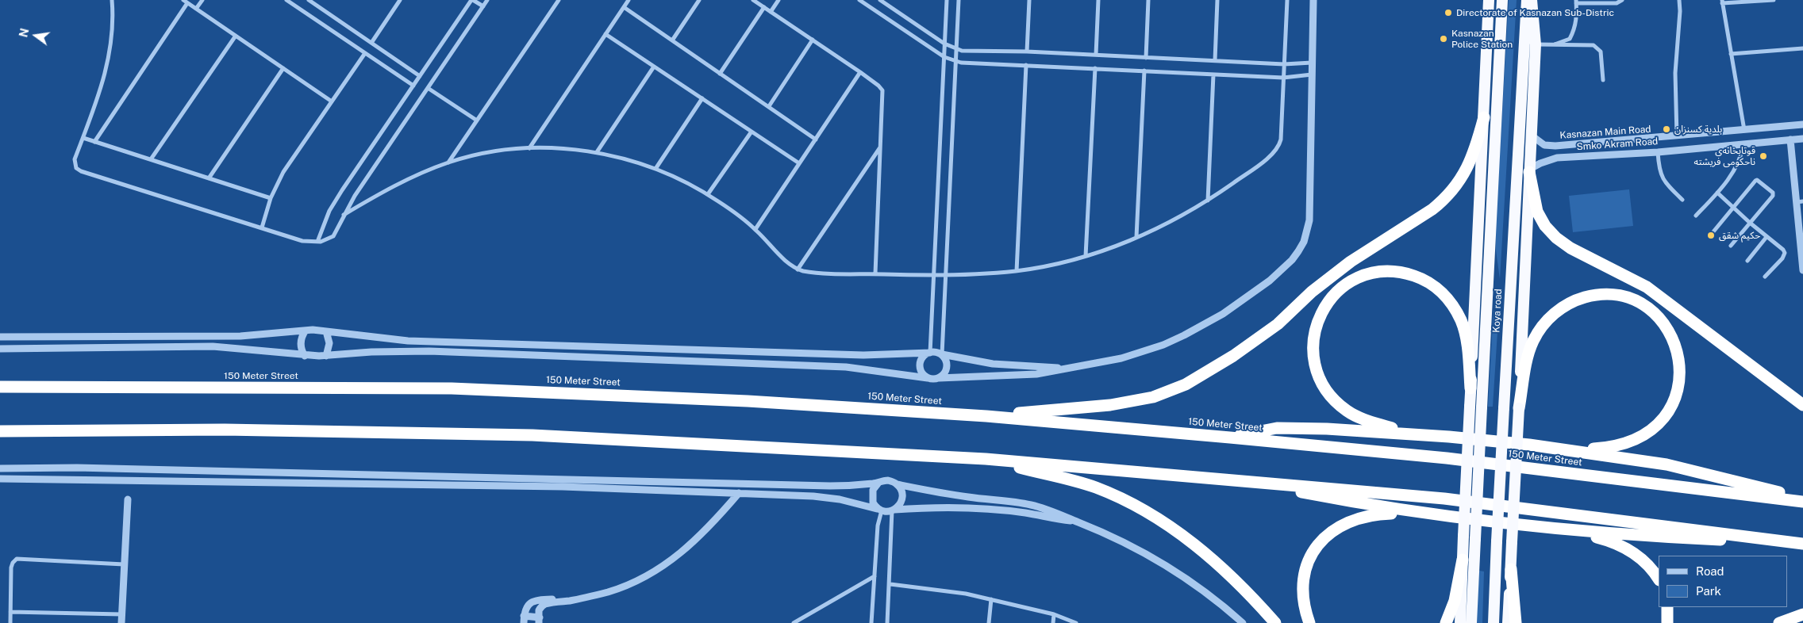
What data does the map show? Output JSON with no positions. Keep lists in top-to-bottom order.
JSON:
{
  "streets": {
    "highway": ["Koya road", "150 Meter Street"],
    "street": ["Kasnazan Main Road", "Smko Akram Road"]
  },
  "places": [
    "Directorate of Kasnazan Sub-Distric",
    "Kasnazan Police Station",
    "بلدية كسنزان",
    "قوتابخانەی ناحکومی فریشتە",
    "حكيم شقق"
  ],
  "legend": ["Road", "Park"],
  "north": "left"
}
